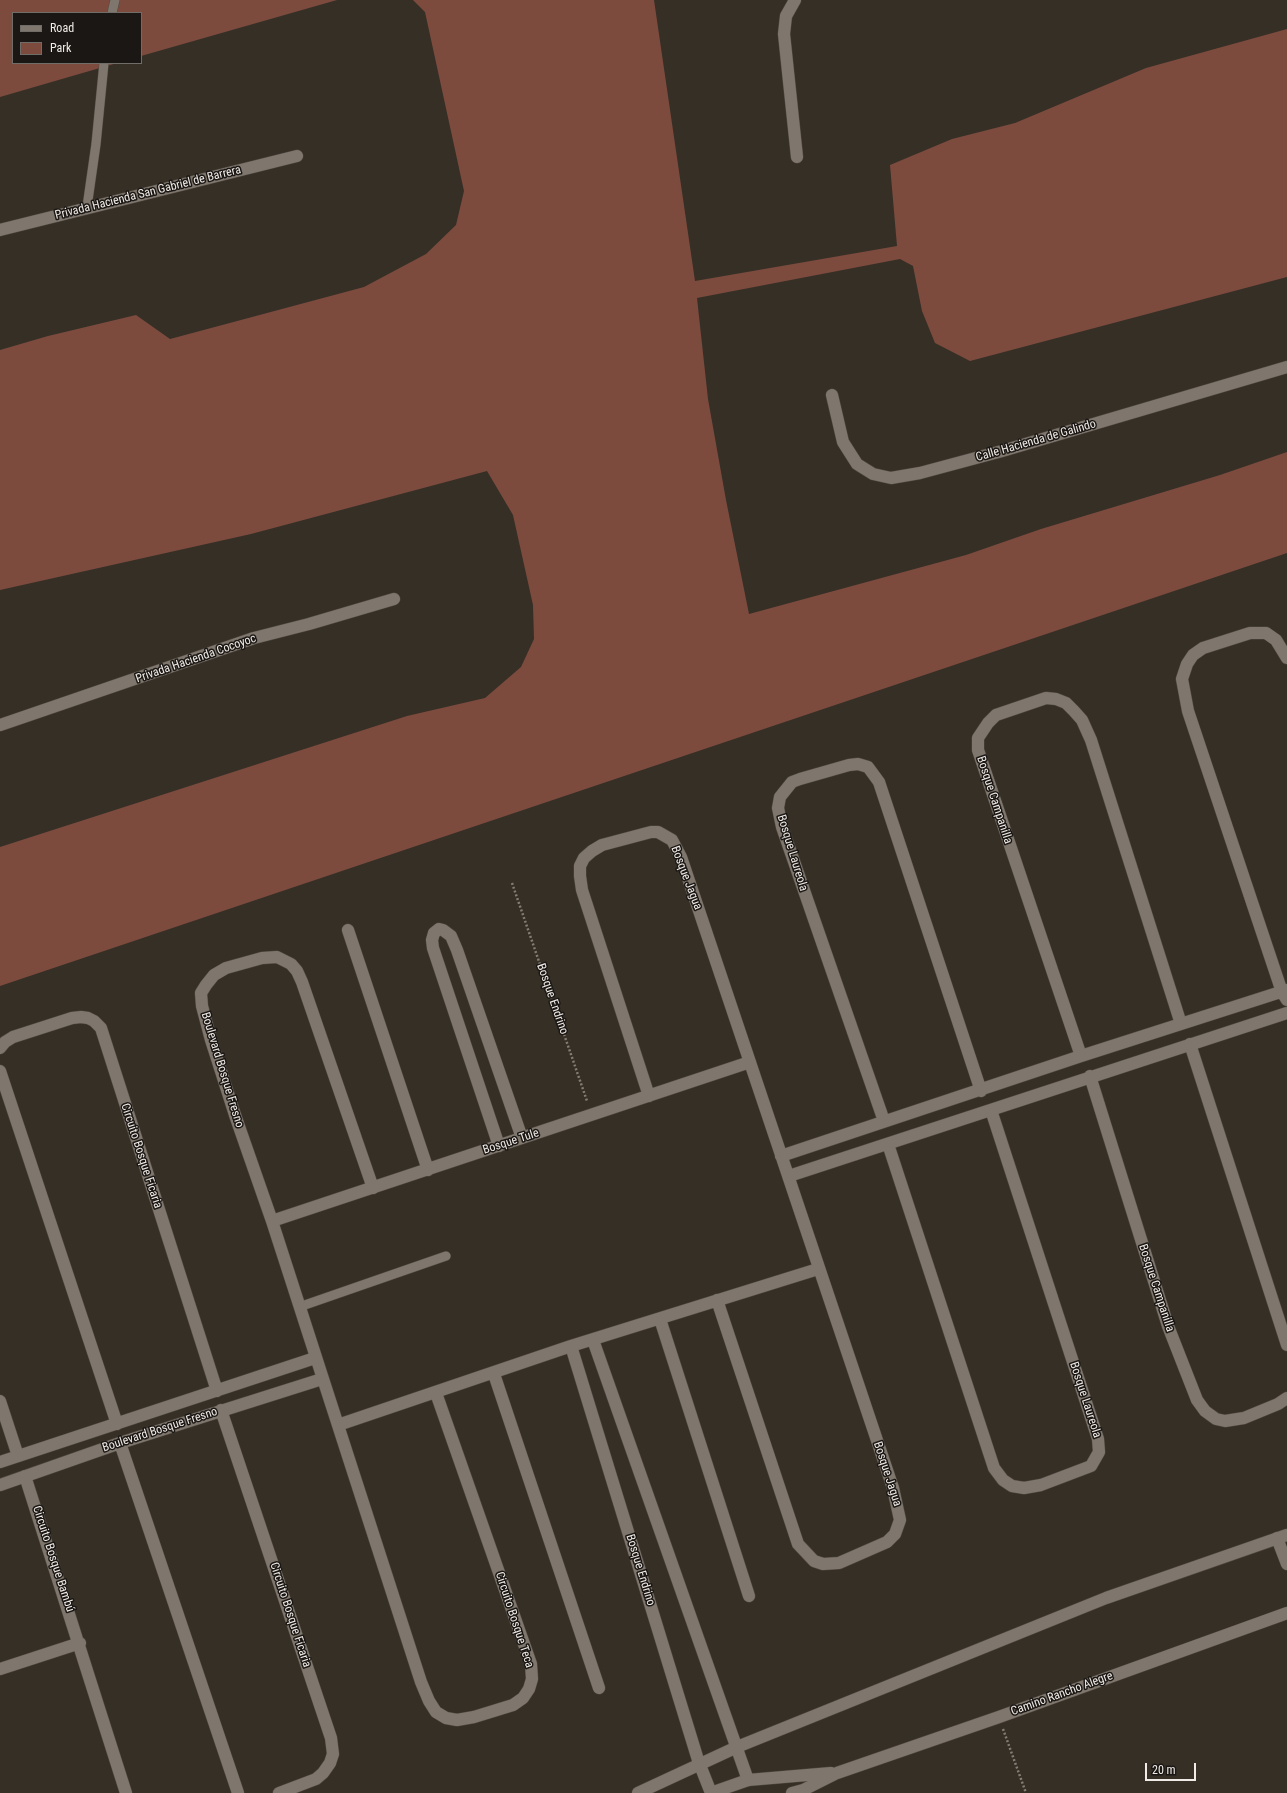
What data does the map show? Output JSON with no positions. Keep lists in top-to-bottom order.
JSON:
{
  "streets": {
    "street": [
      "Privada Hacienda San Gabriel de Barrera",
      "Calle Hacienda de Galindo",
      "Privada Hacienda Cocoyoc",
      "Bosque Campanilla",
      "Bosque Laureola",
      "Bosque Jagua",
      "Bosque Endrino",
      "Boulevard Bosque Fresno",
      "Bosque Tule",
      "Circuito Bosque Ficaria",
      "Circuito Bosque Bambú",
      "Circuito Bosque Teca",
      "Camino Rancho Alegre"
    ]
  },
  "crossings": [
    ["Bosque Jagua", "Bosque Tule"],
    ["Bosque Endrino", "Bosque Tule"],
    ["Bosque Endrino", "Camino Rancho Alegre"],
    ["Boulevard Bosque Fresno", "Bosque Tule"],
    ["Boulevard Bosque Fresno", "Circuito Bosque Ficaria"],
    ["Boulevard Bosque Fresno", "Circuito Bosque Bambú"]
  ],
  "legend": ["Road", "Park"],
  "scale_bar": "20 m"
}
